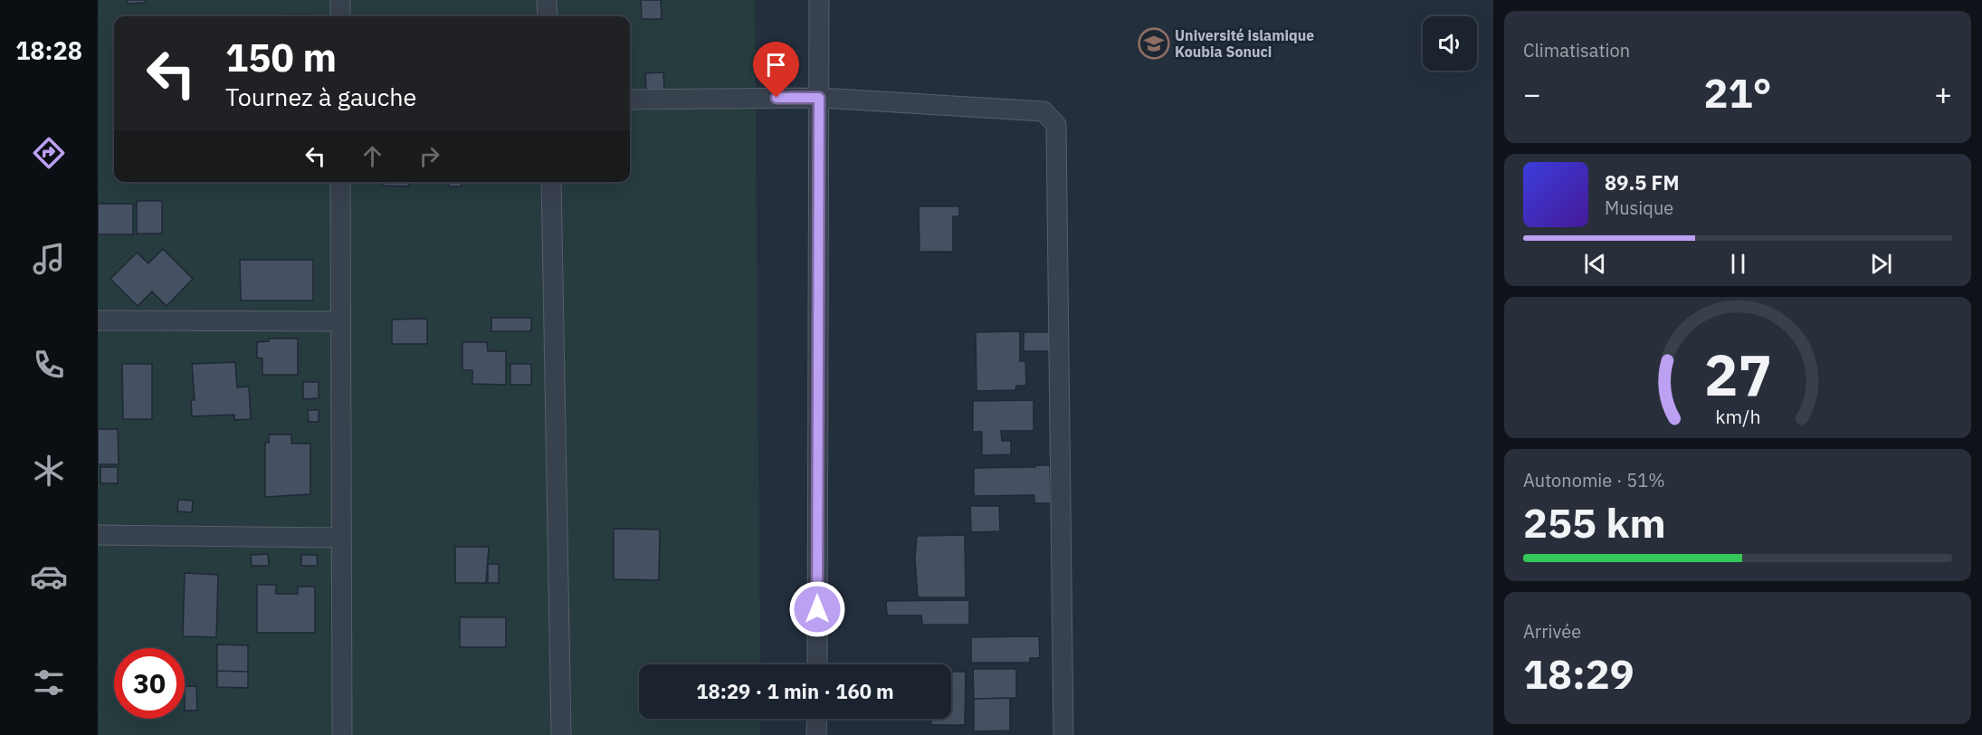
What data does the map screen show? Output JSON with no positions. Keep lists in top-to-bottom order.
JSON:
{
  "places": {
    "school or university": ["Université islamique Koubia Sonuci"]
  },
  "page": {
    "tabs": "18:28",
    "tile": [
      "Climatisation",
      ["Autonomie · 51%", "255 km"],
      ["Arrivée", "18:29"]
    ],
    "turn": ["150 m", "Tournez à gauche"],
    "heat": ["−", "21°", "+"],
    "song": ["89.5 FM", "Musique"],
    "limit": "30",
    "trip": "18:29 · 1 min · 160 m",
    "gauge": ["27", "km/h"]
  }
}
